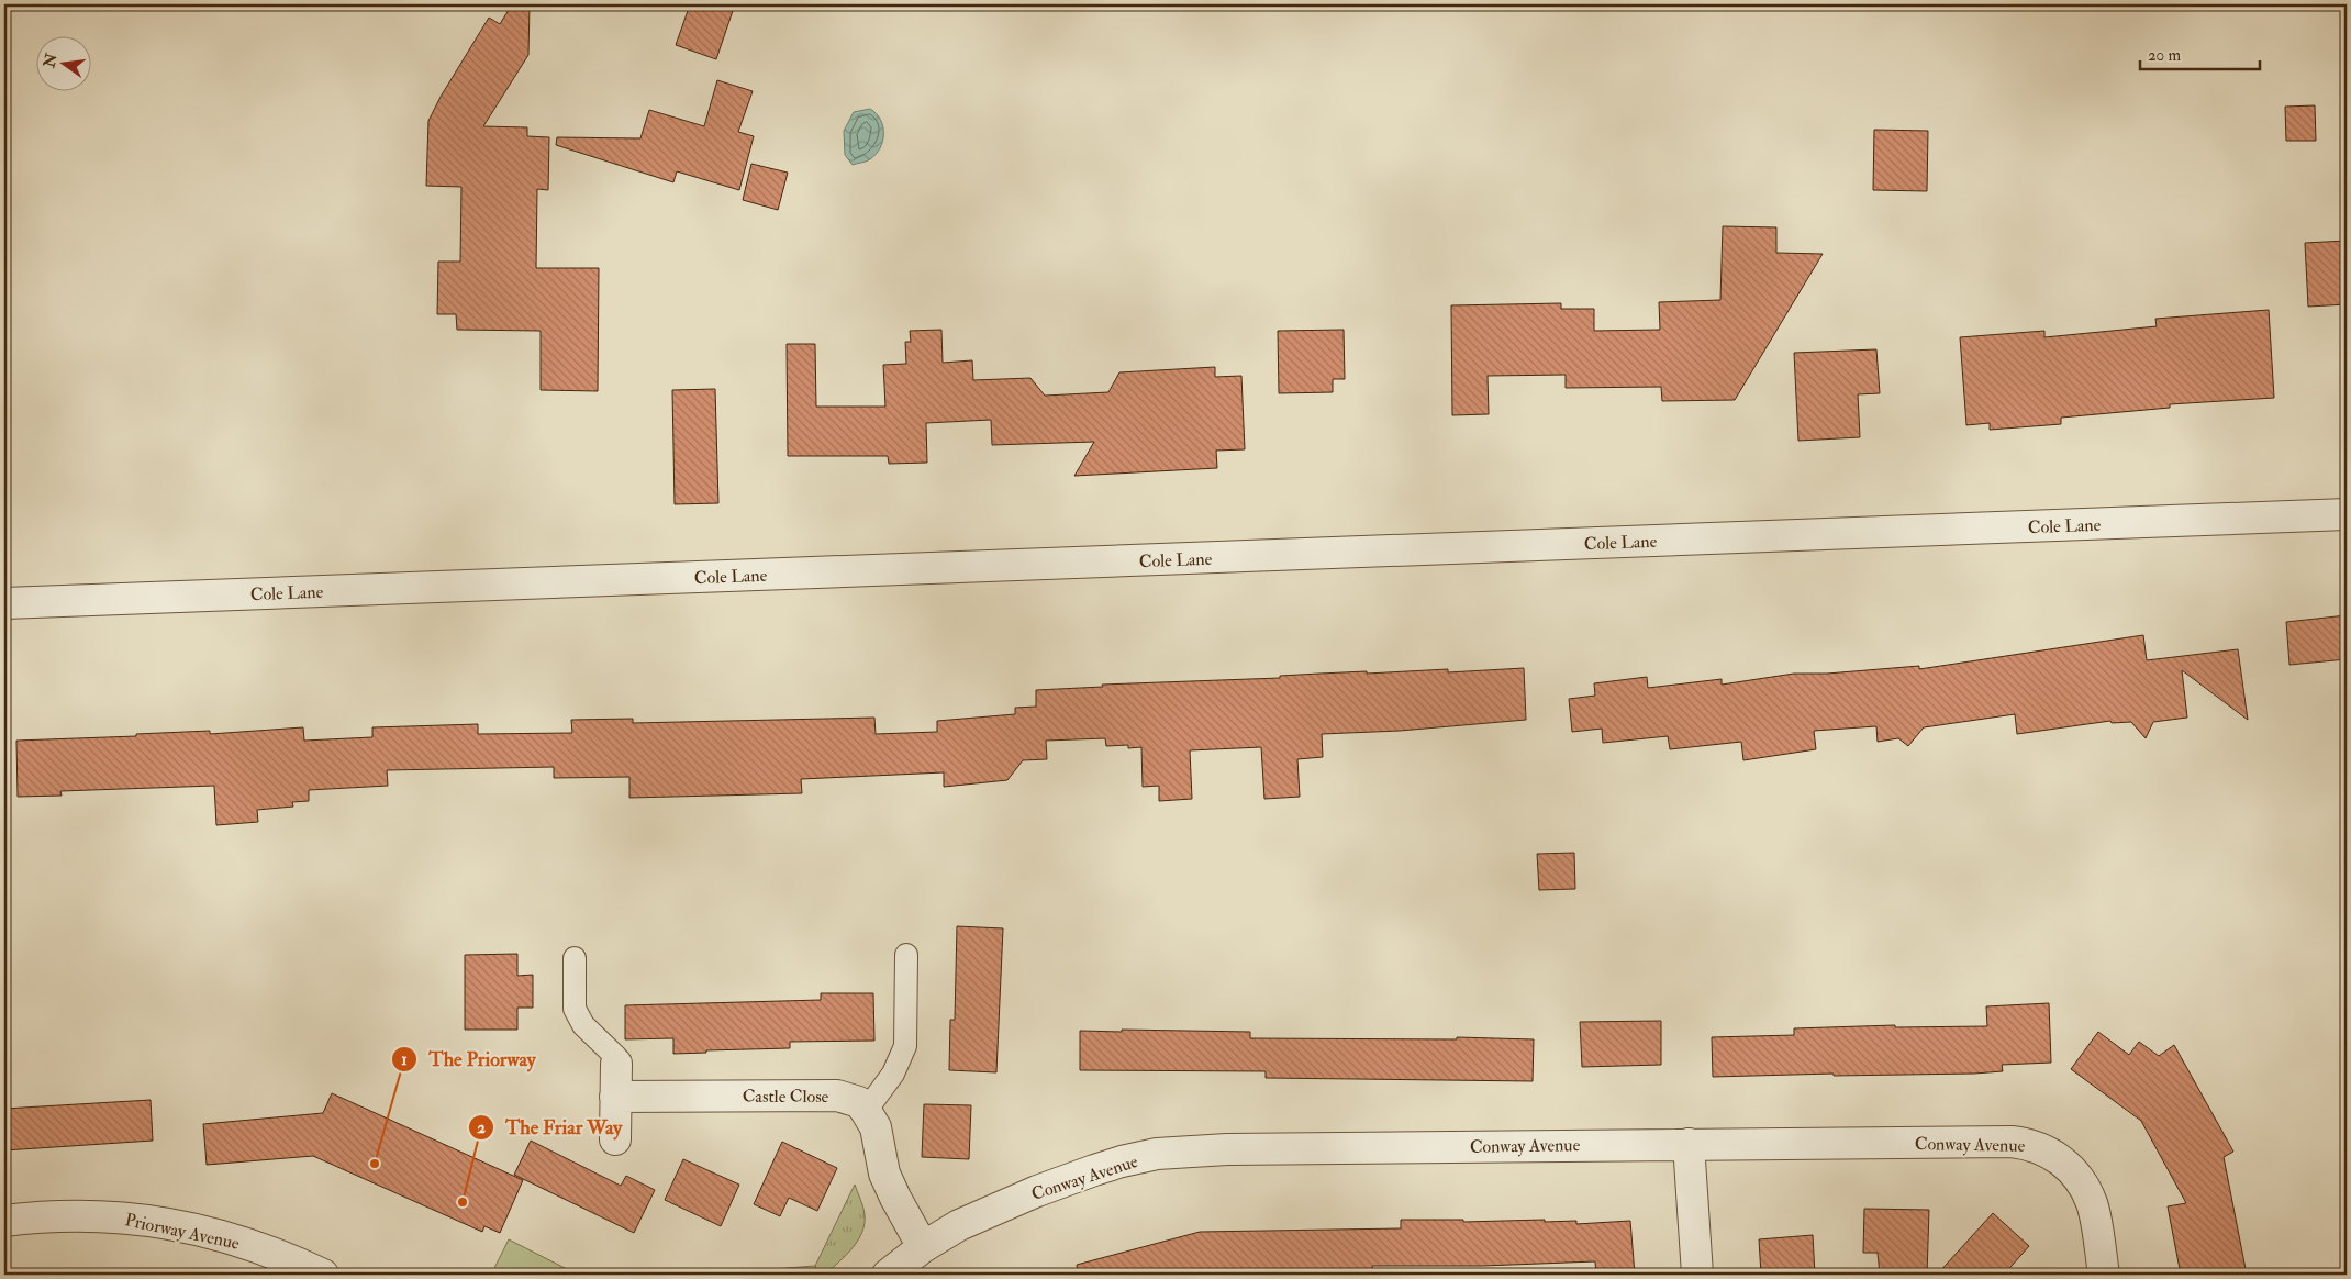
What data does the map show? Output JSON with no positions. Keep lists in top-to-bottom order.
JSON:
{
  "streets": {
    "street": [
      "Cole Lane",
      "Castle Close",
      "Conway Avenue",
      "Priorway Avenue"
    ]
  },
  "places": ["The Priorway", "The Friar Way"],
  "scale_bar": "20 m",
  "north": "left"
}
